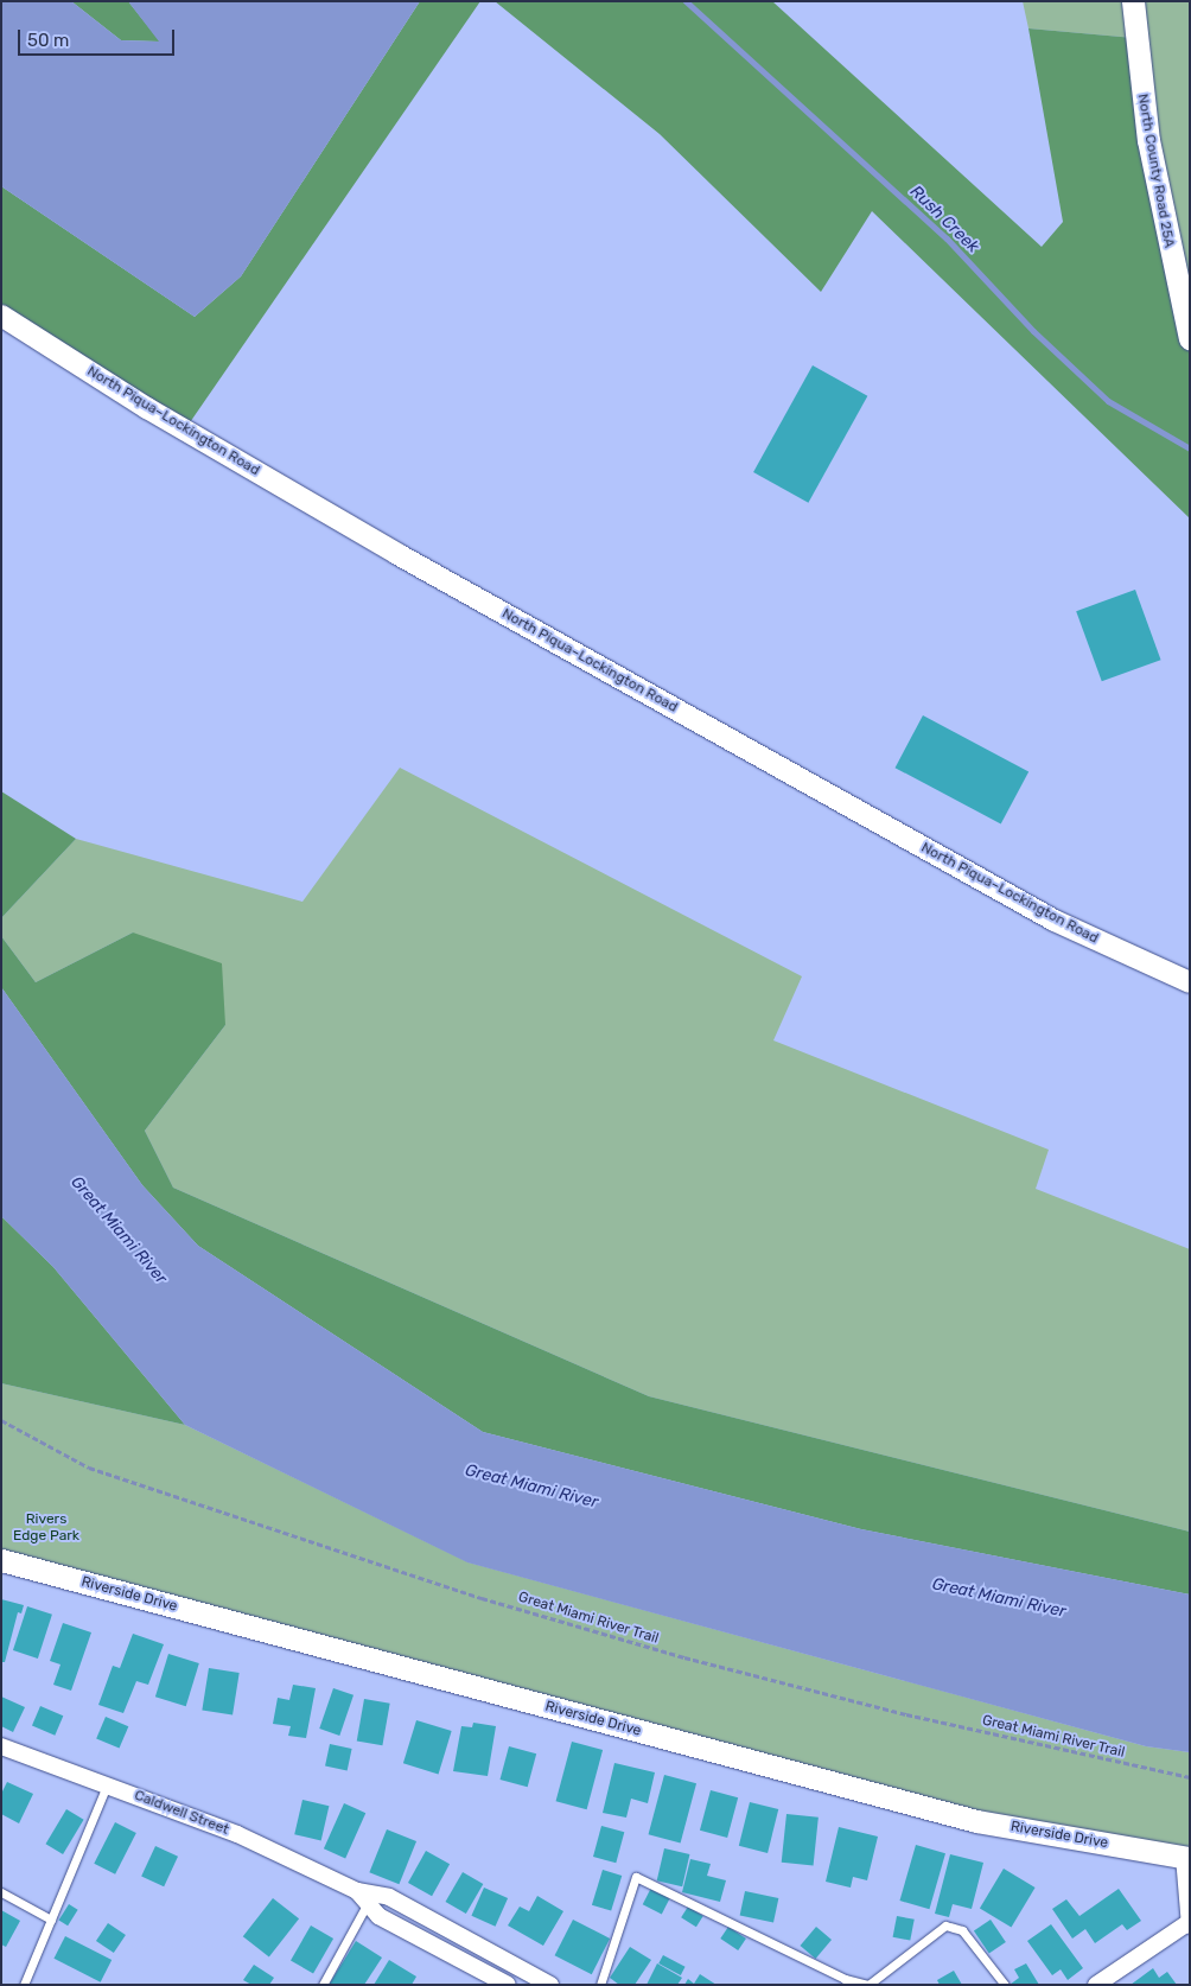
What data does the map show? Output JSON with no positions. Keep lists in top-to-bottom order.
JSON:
{
  "streets": {
    "main road": ["North County Road 25A", "Riverside Drive"],
    "street": ["North Piqua–Lockington Road", "Caldwell Street"],
    "path": ["Great Miami River Trail"]
  },
  "water": ["Rush Creek", "Great Miami River"],
  "parks": ["Rivers Edge Park"],
  "scale_bar": "50 m"
}
